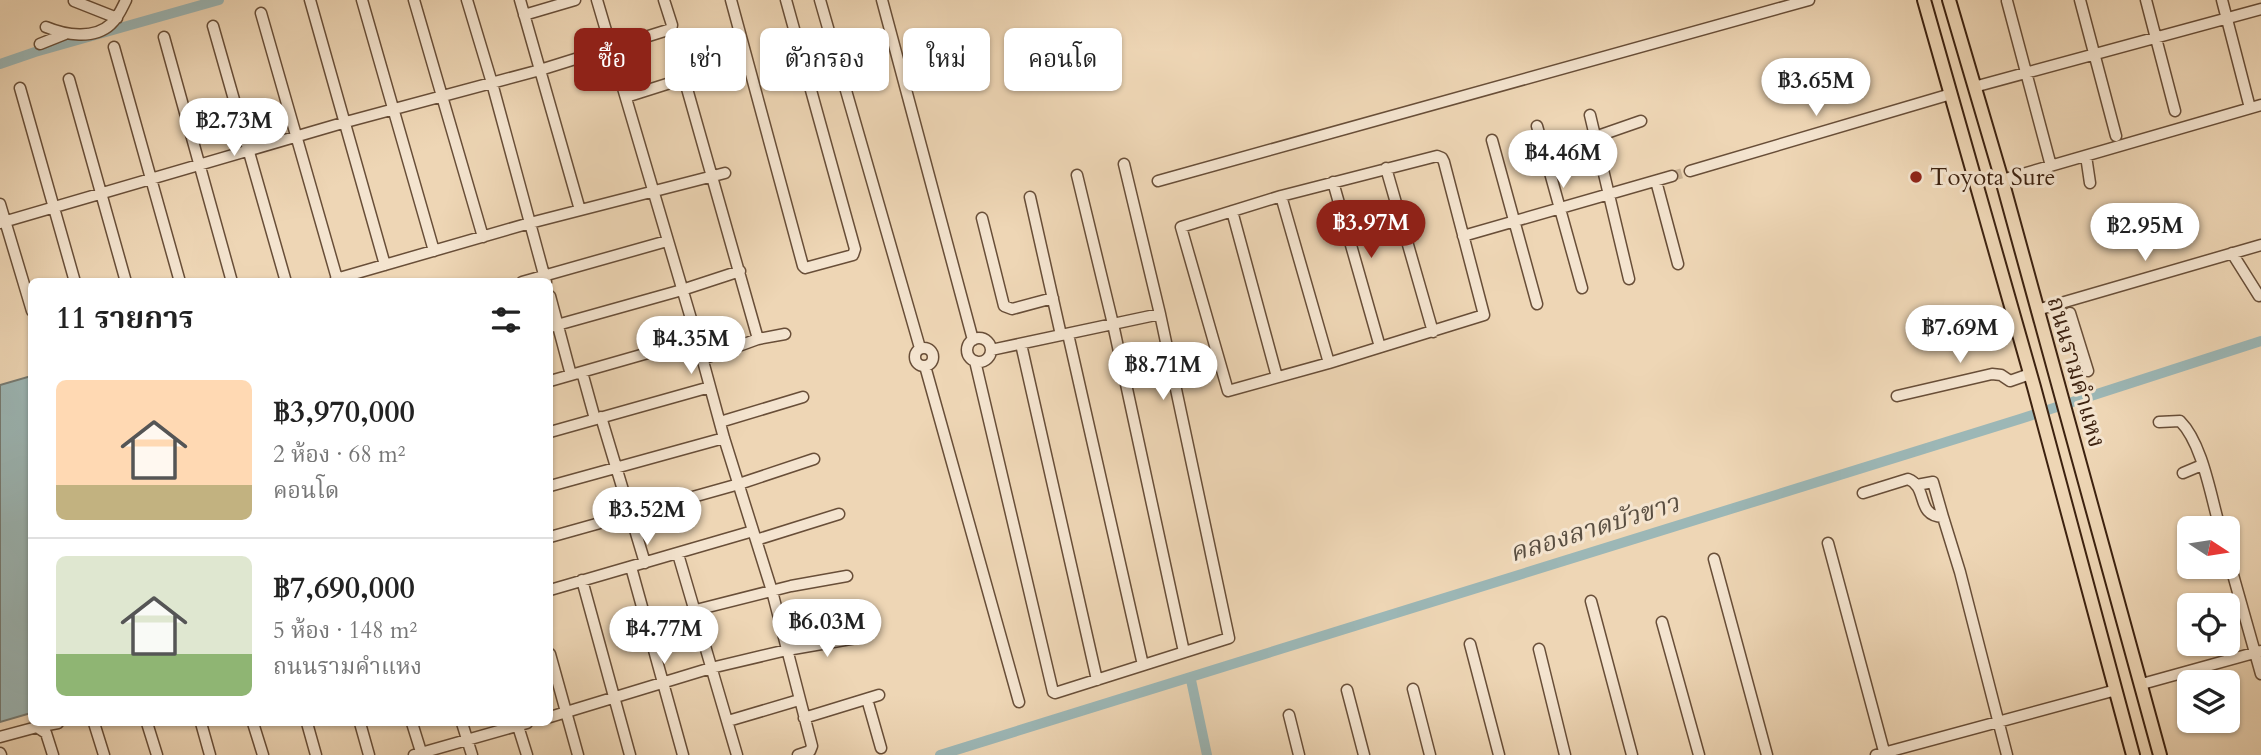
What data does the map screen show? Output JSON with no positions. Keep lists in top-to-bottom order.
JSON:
{
  "streets": {
    "main road": ["ถนนรามคำแหง"]
  },
  "water": ["คลองลาดบัวขาว"],
  "places": ["Toyota Sure"],
  "north": "right",
  "page": {
    "chip": [
      "ซื้อ",
      "เช่า",
      "ตัวกรอง",
      "ใหม่",
      "คอนโด"
    ],
    "price": [
      "฿3.65M",
      "฿2.73M",
      "฿4.46M",
      "฿3.97M",
      "฿2.95M",
      "฿7.69M",
      "฿4.35M",
      "฿8.71M",
      "฿3.52M",
      "฿6.03M",
      "฿4.77M"
    ],
    "heading": "11 รายการ",
    "list": [
      {
        "name": "฿3,970,000",
        "note": "2 ห้อง · 68 m² · คอนโด"
      },
      {
        "name": "฿7,690,000",
        "note": "5 ห้อง · 148 m² · ถนนรามคำแหง"
      }
    ]
  }
}
